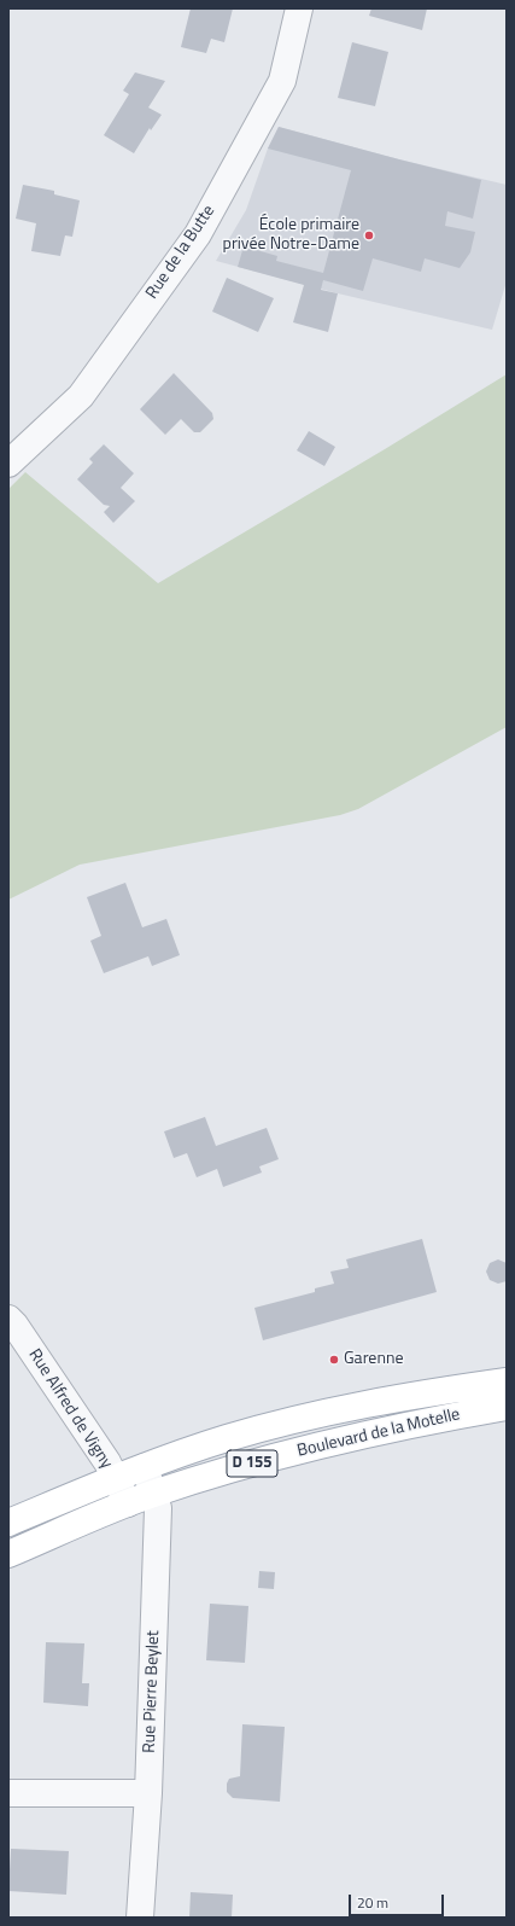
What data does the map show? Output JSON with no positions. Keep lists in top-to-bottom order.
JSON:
{
  "streets": {
    "main road": ["Boulevard de la Motelle", "D 155"],
    "street": ["Rue de la Butte", "Rue Alfred de Vigny", "Rue Pierre Beylet"]
  },
  "crossings": [
    ["Rue Alfred de Vigny", "Boulevard de la Motelle"],
    ["Boulevard de la Motelle", "Rue Pierre Beylet"]
  ],
  "places": ["École primaire privée Notre-Dame", "Garenne"],
  "scale_bar": "20 m"
}
